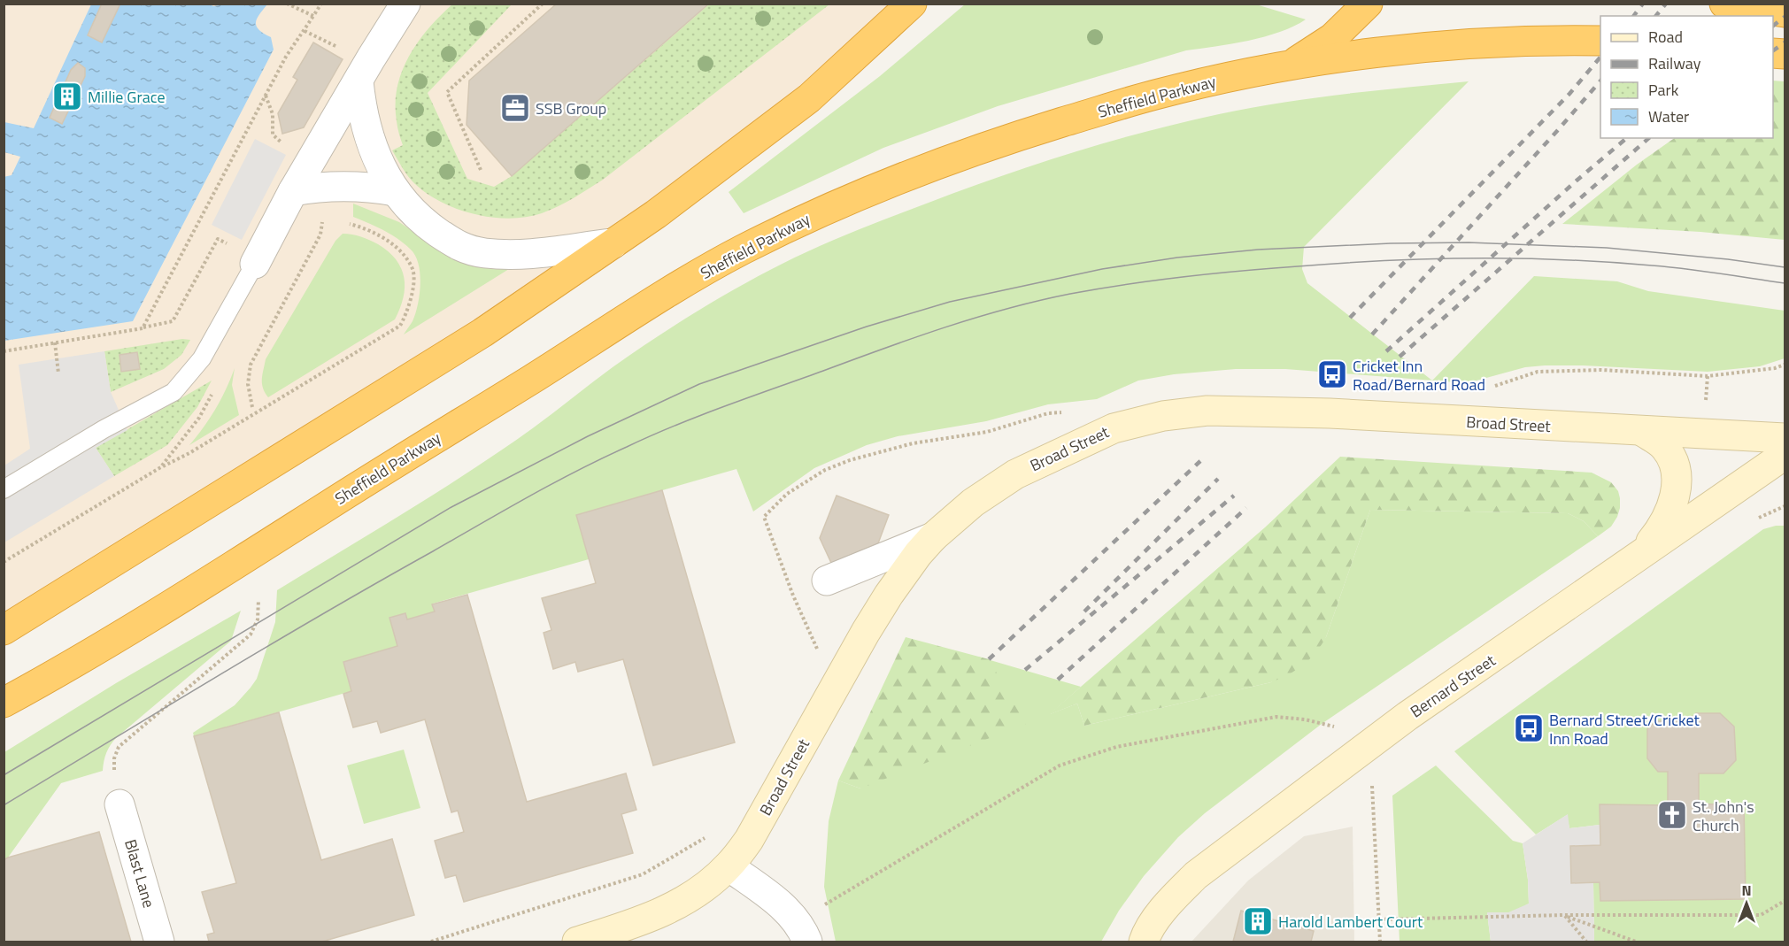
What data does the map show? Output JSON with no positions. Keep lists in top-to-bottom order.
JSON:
{
  "streets": {
    "highway": ["Sheffield Parkway"],
    "street": ["Broad Street", "Bernard Street", "Blast Lane"]
  },
  "places": {
    "building": ["Millie Grace", "Harold Lambert Court"],
    "office": ["SSB Group"],
    "bus stop": ["Cricket Inn Road/Bernard Road", "Bernard Street/Cricket Inn Road"],
    "church": ["St. John's Church"]
  },
  "legend": [
    "Road",
    "Railway",
    "Park",
    "Water"
  ],
  "north": "top"
}
